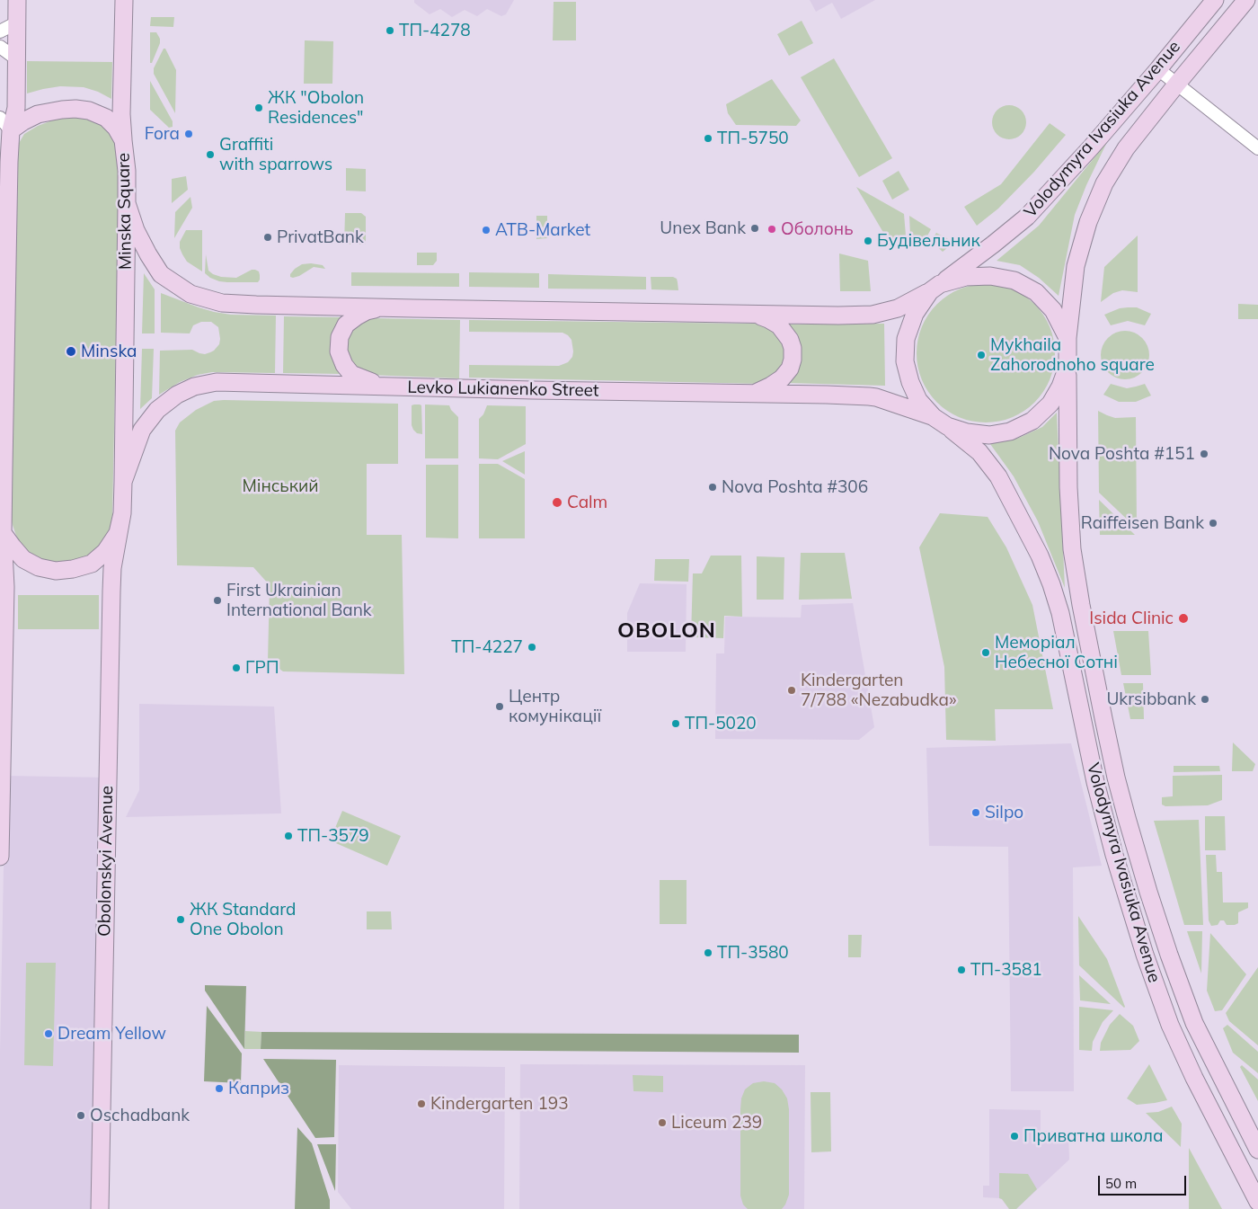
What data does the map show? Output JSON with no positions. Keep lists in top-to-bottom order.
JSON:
{
  "streets": {
    "main road": [
      "Volodymyra Ivasiuka Avenue",
      "Minska Square",
      "Levko Lukianenko Street",
      "Obolonskyi Avenue"
    ]
  },
  "crossings": [
    ["Volodymyra Ivasiuka Avenue", "Levko Lukianenko Street"],
    ["Minska Square", "Levko Lukianenko Street"],
    ["Minska Square", "Obolonskyi Avenue"]
  ],
  "districts": ["OBOLON"],
  "parks": ["Мінський"],
  "places": [
    "ТП-4278",
    "ЖК \"Obolon Residences\"",
    "Fora",
    "ТП-5750",
    "Graffiti with sparrows",
    "Unex Bank",
    "Оболонь",
    "ATB-Market",
    "PrivatBank",
    "Будівельник",
    "Minska",
    "Mykhaila Zahorodnoho square",
    "Nova Poshta #151",
    "Nova Poshta #306",
    "Calm",
    "Raiffeisen Bank",
    "First Ukrainian International Bank",
    "Isida Clinic",
    "ТП-4227",
    "Меморіал Небесної Сотні",
    "ГРП",
    "Kindergarten 7/788 «Nezabudka»",
    "Ukrsibbank",
    "Центр комунікації",
    "ТП-5020",
    "Silpo",
    "ТП-3579",
    "ЖК Standard One Obolon",
    "ТП-3580",
    "ТП-3581",
    "Dream Yellow",
    "Каприз",
    "Kindergarten 193",
    "Oschadbank",
    "Liceum 239",
    "Приватна школа"
  ],
  "scale_bar": "50 m"
}
